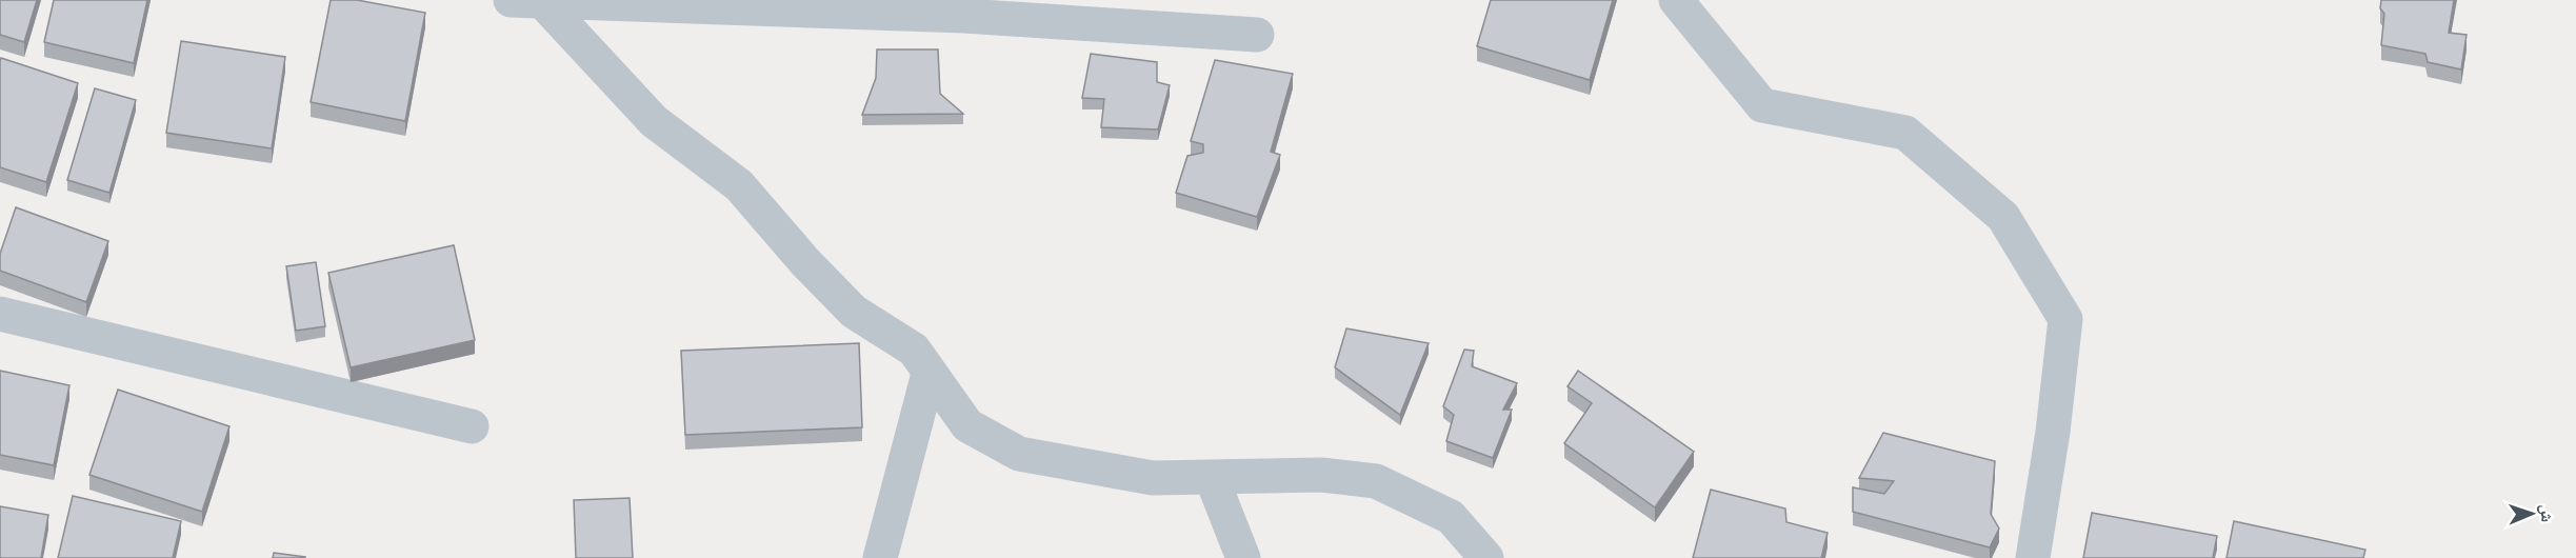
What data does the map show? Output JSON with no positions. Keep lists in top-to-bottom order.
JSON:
{
  "north": "right"
}
